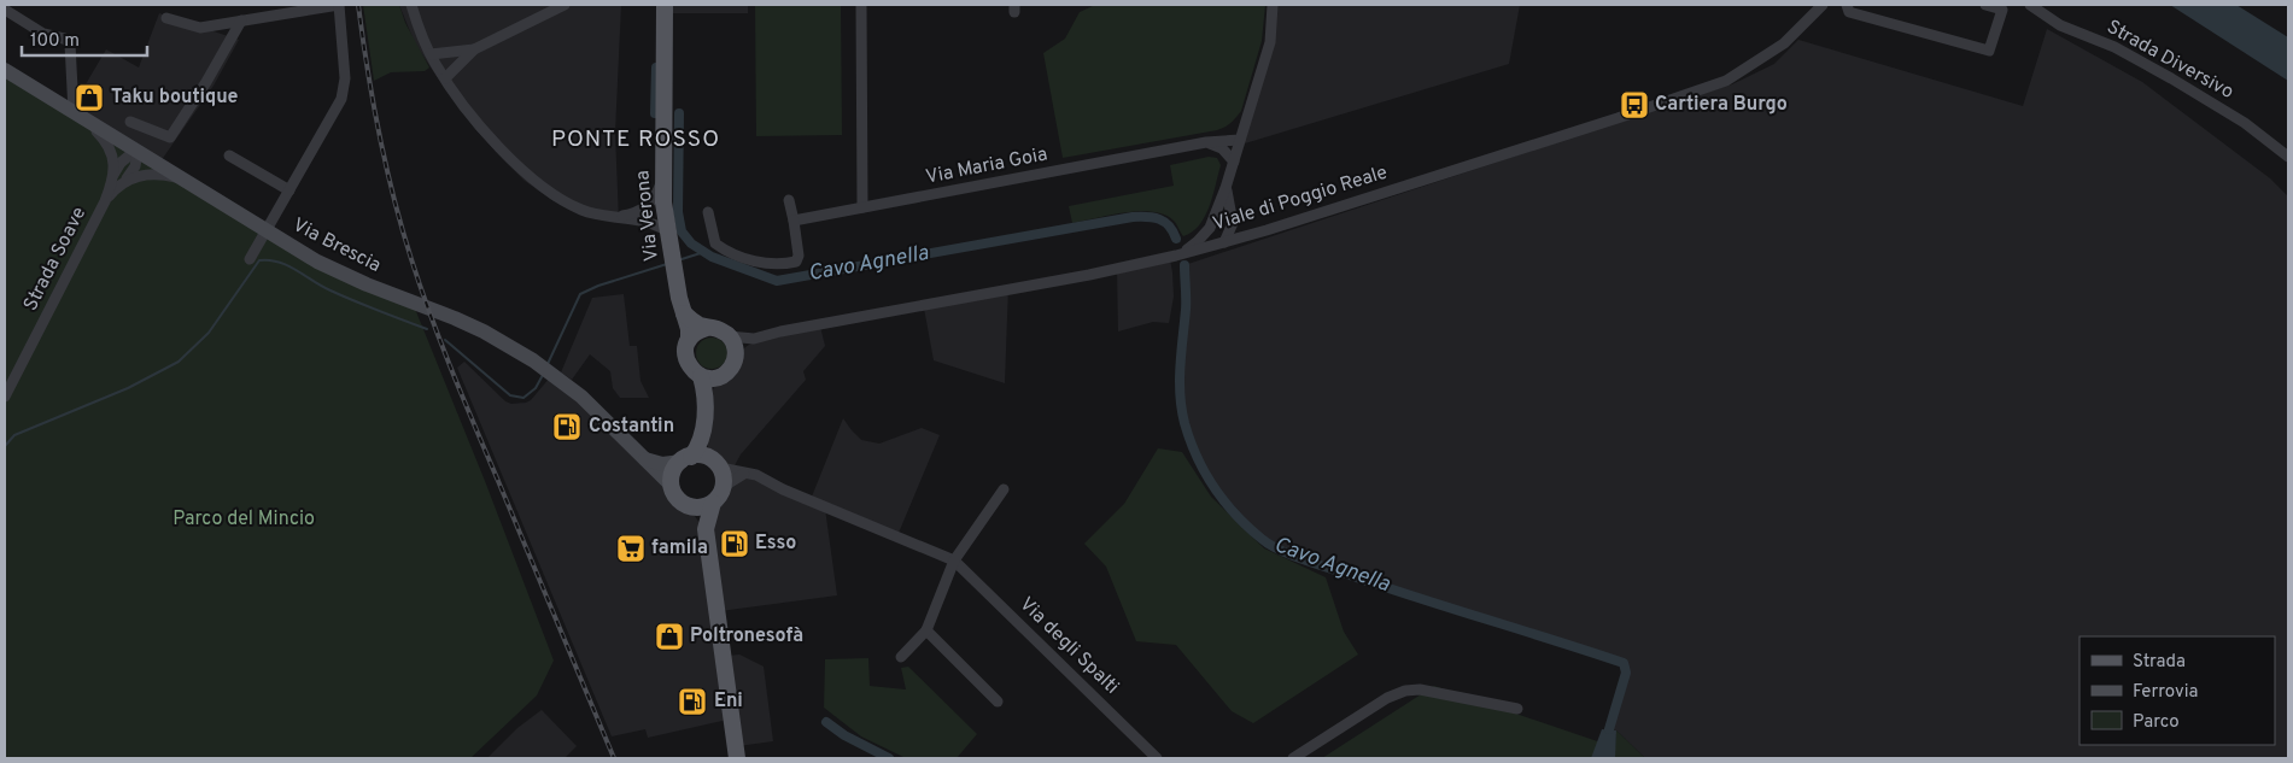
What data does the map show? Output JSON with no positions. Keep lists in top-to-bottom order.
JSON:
{
  "streets": {
    "main road": ["Via Verona", "Via Brescia"],
    "street": [
      "Strada Diversivo",
      "Via Maria Goia",
      "Viale di Poggio Reale",
      "Strada Soave",
      "Via degli Spalti"
    ]
  },
  "crossings": [
    ["Viale di Poggio Reale", "Via Verona"],
    ["Via Brescia", "Strada Soave"],
    ["Via Brescia", "Via degli Spalti"]
  ],
  "districts": ["PONTE ROSSO"],
  "water": ["Cavo Agnella"],
  "parks": ["Parco del Mincio"],
  "places": {
    "shop": ["Taku boutique", "Poltronesofà"],
    "bus stop": ["Cartiera Burgo"],
    "fuel station": ["Costantin", "Esso", "Eni"],
    "supermarket": ["famila"]
  },
  "legend": ["Strada", "Ferrovia", "Parco"],
  "scale_bar": "100 m"
}
